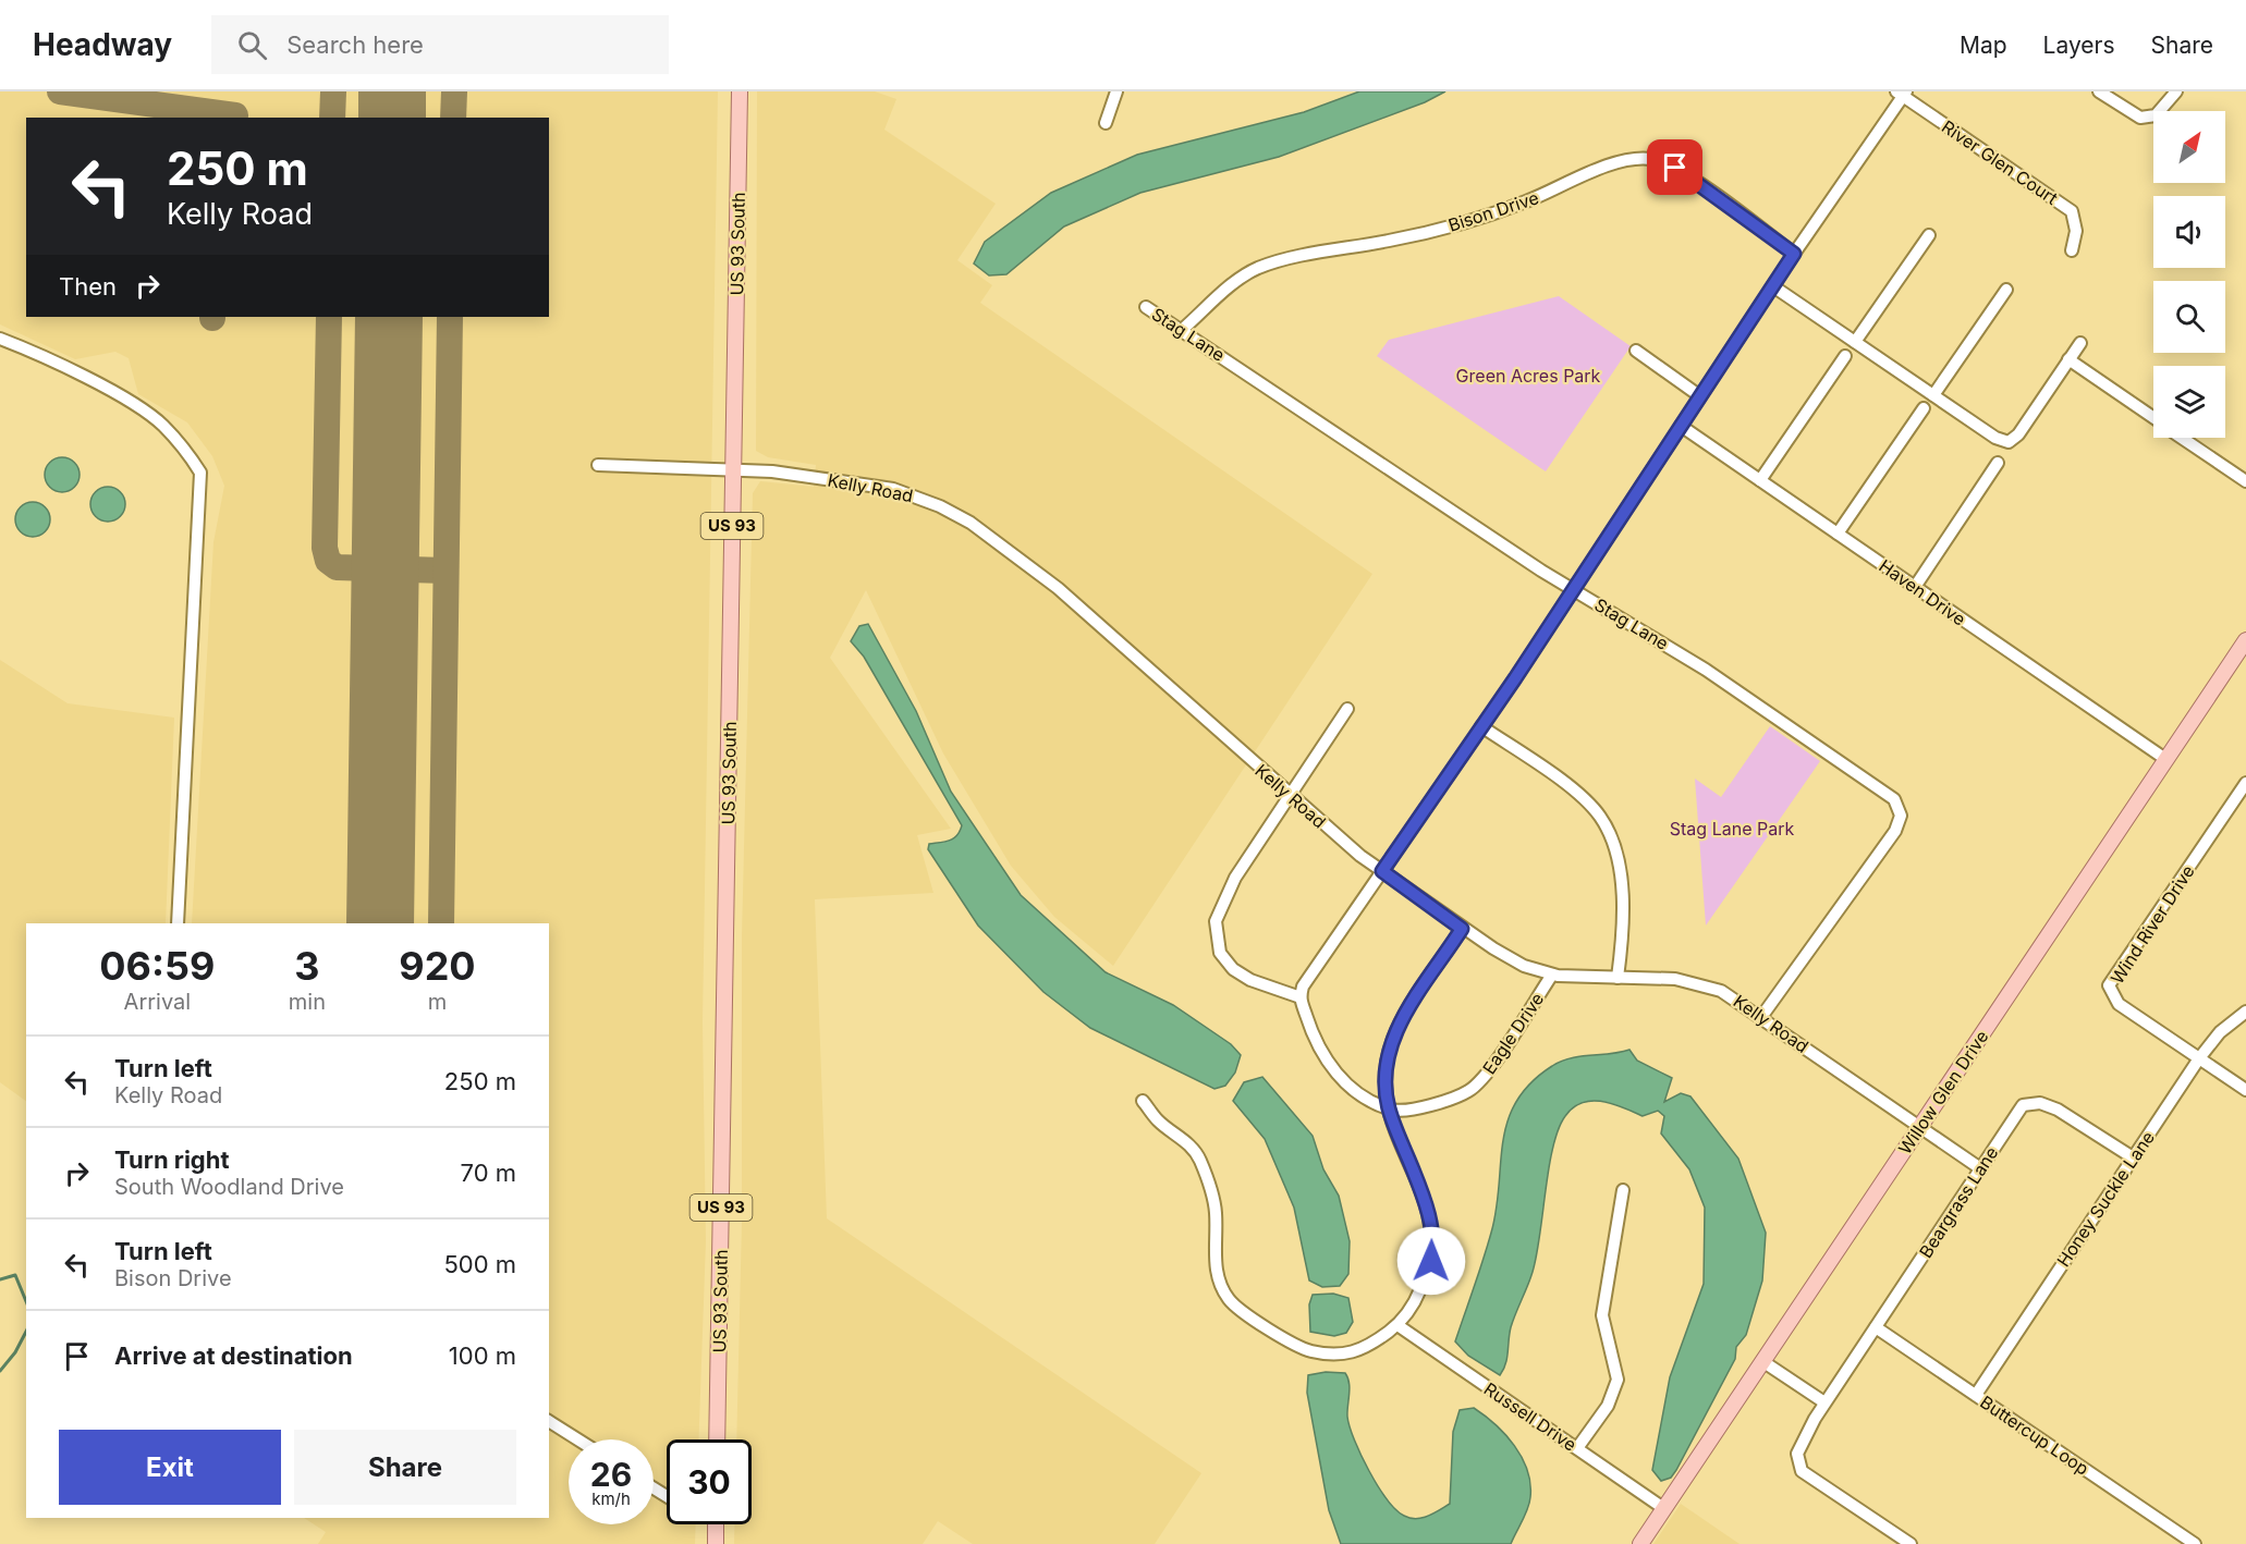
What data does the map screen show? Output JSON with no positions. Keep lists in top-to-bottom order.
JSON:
{
  "streets": {
    "main road": ["US 93 South", "US 93", "Willow Glen Drive"],
    "street": [
      "River Glen Court",
      "Bison Drive",
      "Stag Lane",
      "Kelly Road",
      "Haven Drive",
      "Wind River Drive",
      "Eagle Drive",
      "Honey Suckle Lane",
      "Beargrass Lane",
      "Russell Drive",
      "Buttercup Loop"
    ]
  },
  "crossings": [
    ["Bison Drive", "Stag Lane"],
    ["US 93 South", "Kelly Road"],
    ["Stag Lane", "Kelly Road"],
    ["Kelly Road", "Eagle Drive"],
    ["Kelly Road", "Willow Glen Drive"],
    ["Kelly Road", "Beargrass Lane"],
    ["Haven Drive", "Willow Glen Drive"],
    ["Wind River Drive", "Honey Suckle Lane"],
    ["Willow Glen Drive", "Russell Drive"],
    ["Honey Suckle Lane", "Beargrass Lane"],
    ["Honey Suckle Lane", "Buttercup Loop"],
    ["Beargrass Lane", "Buttercup Loop"]
  ],
  "parks": ["Green Acres Park", "Stag Lane Park"],
  "north": "top right",
  "page": {
    "header": "Headway",
    "search": "Search here",
    "nav": ["Map", "Layers", "Share"],
    "turn": ["250 m", "Kelly Road"],
    "then": "Then",
    "eta": [
      "06:59",
      "Arrival",
      "3",
      "min",
      "920",
      "m"
    ],
    "list": [
      {
        "name": "Turn left",
        "note": "Kelly Road",
        "value": "250 m"
      },
      {
        "name": "Turn right",
        "note": "South Woodland Drive",
        "value": "70 m"
      },
      {
        "name": "Turn left",
        "note": "Bison Drive",
        "value": "500 m"
      },
      {
        "name": "Arrive at destination",
        "value": "100 m"
      }
    ],
    "buttons": ["Exit", "Share"],
    "speed": "26 km/h",
    "limit": "30"
  }
}
